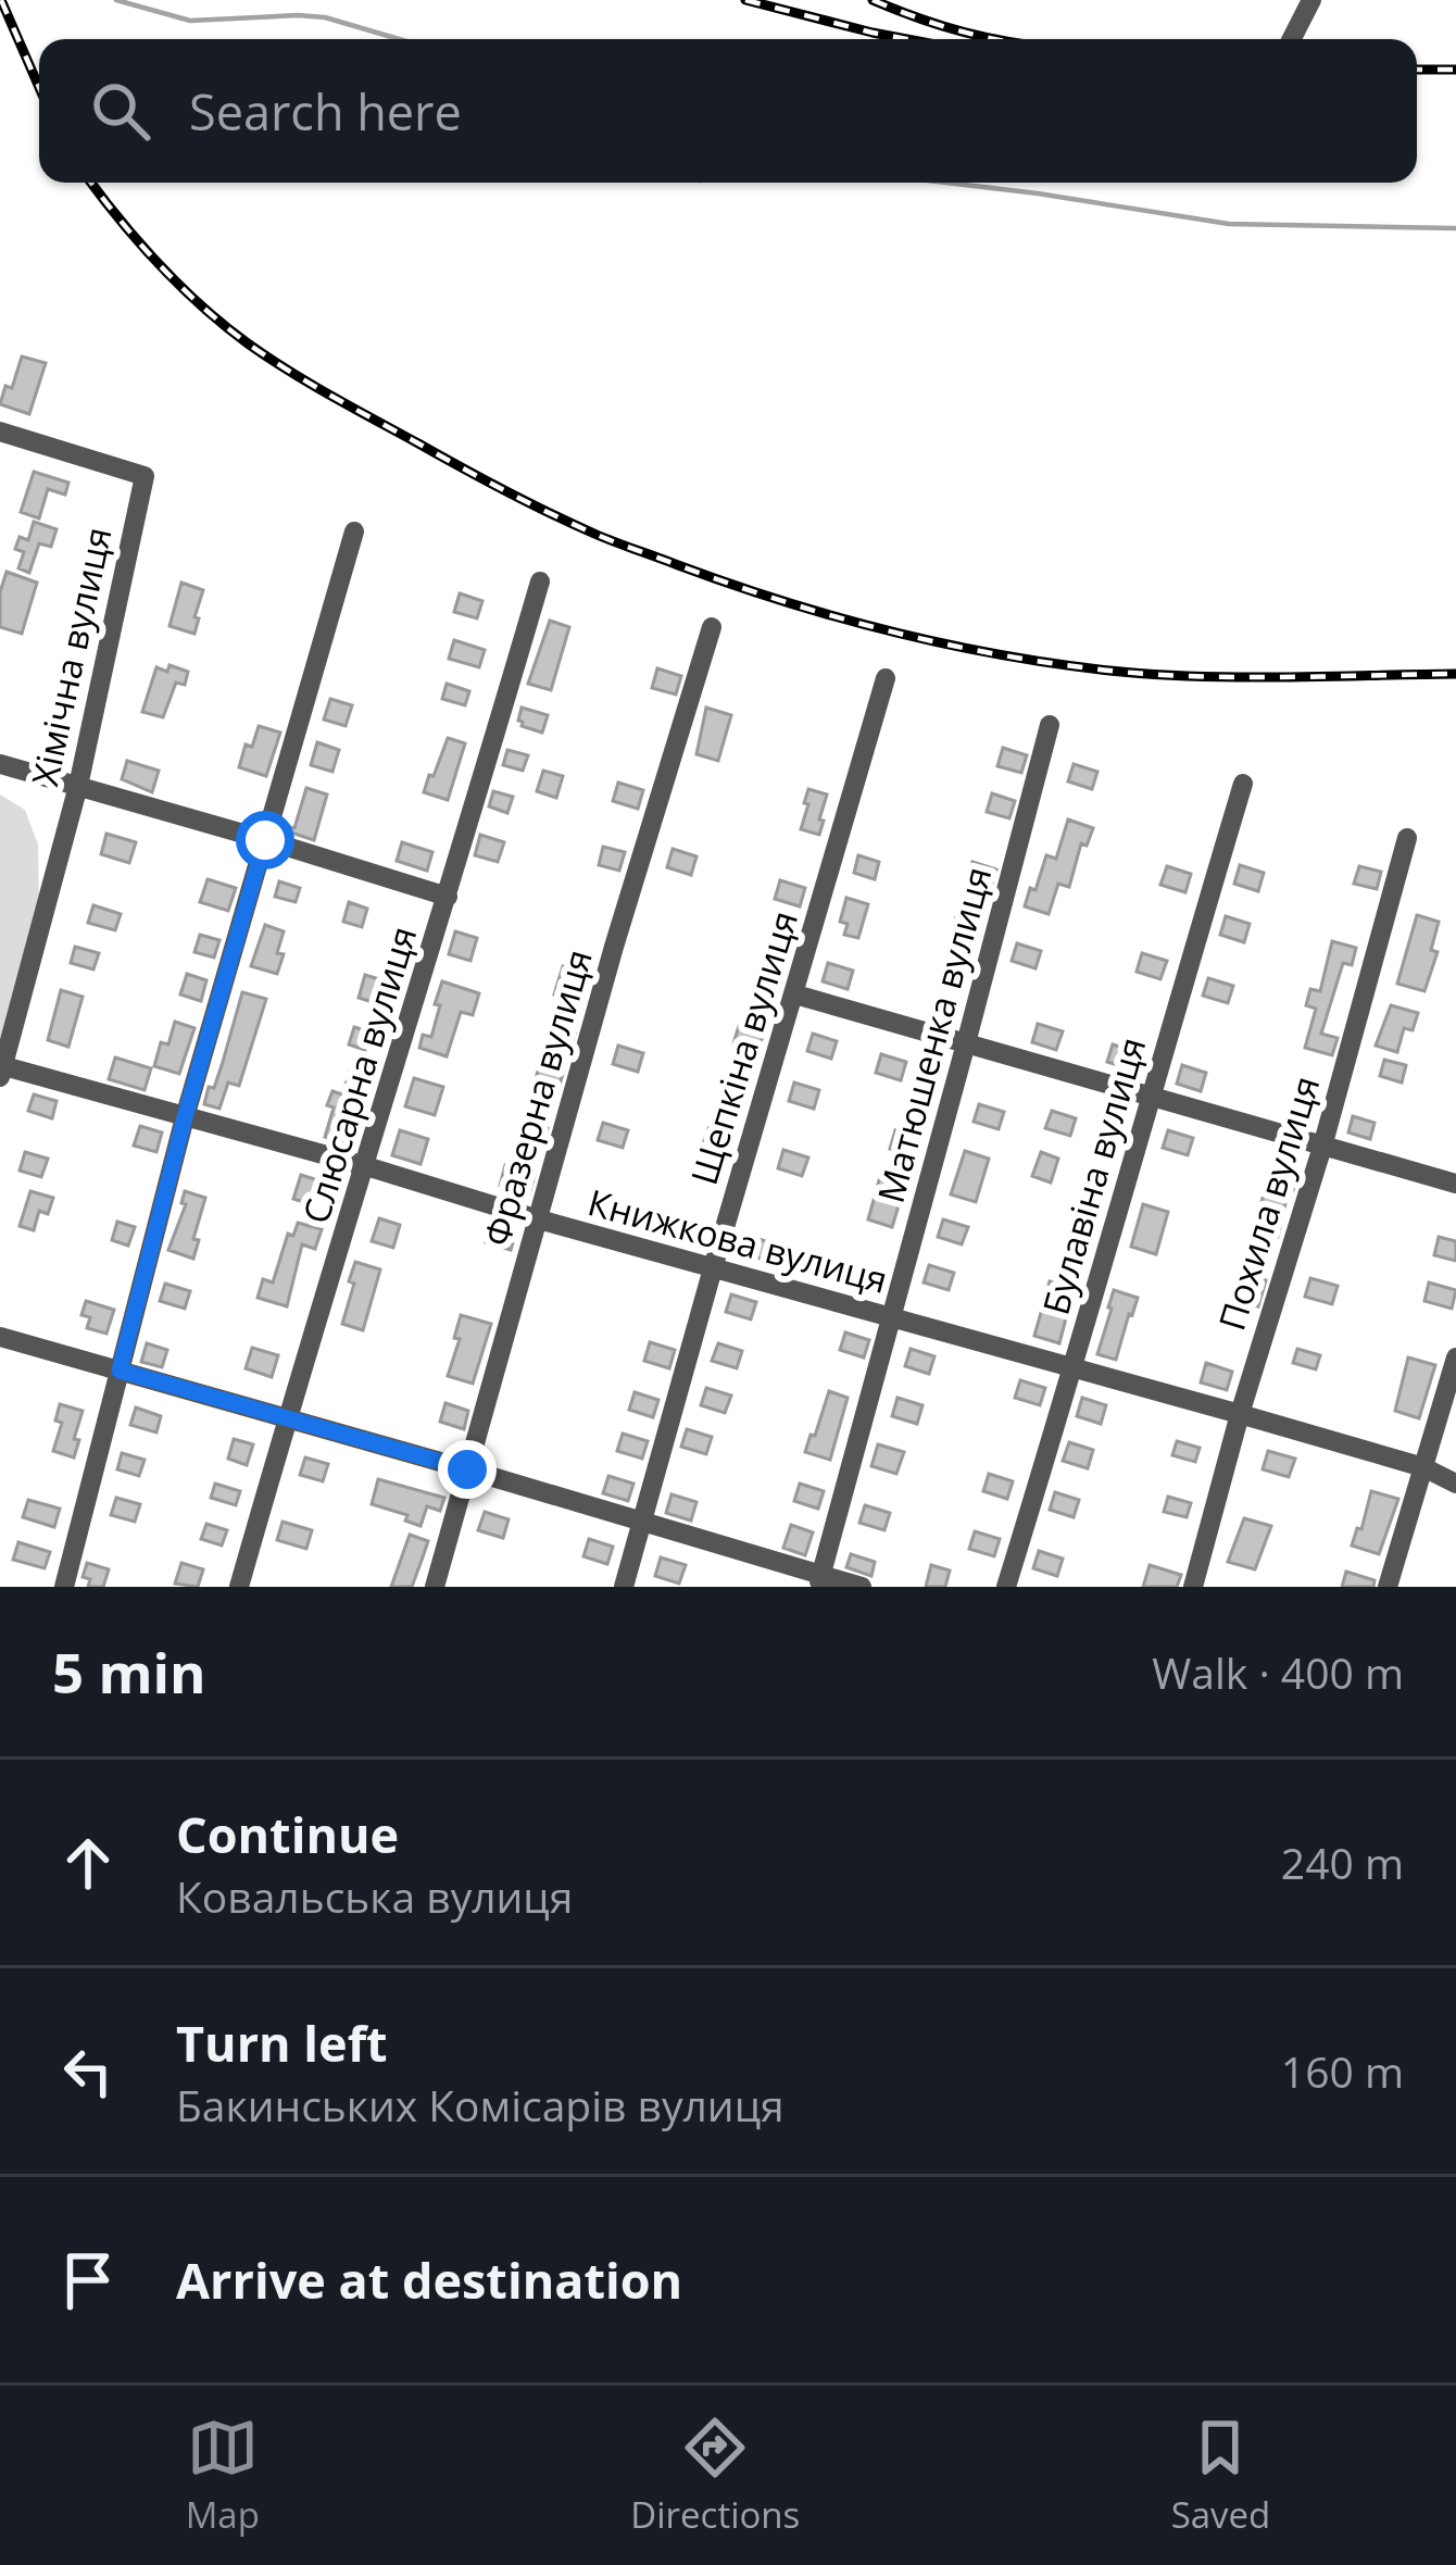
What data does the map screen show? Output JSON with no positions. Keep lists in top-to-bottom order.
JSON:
{
  "streets": {
    "street": [
      "Хімічна вулиця",
      "Матюшенка вулиця",
      "Щепкіна вулиця",
      "Слюсарна вулиця",
      "Фразерна вулиця",
      "Булавіна вулиця",
      "Похила вулиця",
      "Книжкова вулиця"
    ]
  },
  "crossings": [
    ["Хімічна вулиця", "Книжкова вулиця"],
    ["Матюшенка вулиця", "Книжкова вулиця"],
    ["Щепкіна вулиця", "Книжкова вулиця"],
    ["Слюсарна вулиця", "Книжкова вулиця"],
    ["Фразерна вулиця", "Книжкова вулиця"],
    ["Булавіна вулиця", "Книжкова вулиця"],
    ["Похила вулиця", "Книжкова вулиця"]
  ],
  "page": {
    "search": "Search here",
    "heading": ["5 min", "Walk · 400 m"],
    "list": [
      ["Continue", "Ковальська вулиця", "240 m"],
      ["Turn left", "Бакинських Комісарів вулиця", "160 m"],
      "Arrive at destination"
    ],
    "nav": ["Map", "Directions", "Saved"]
  }
}
